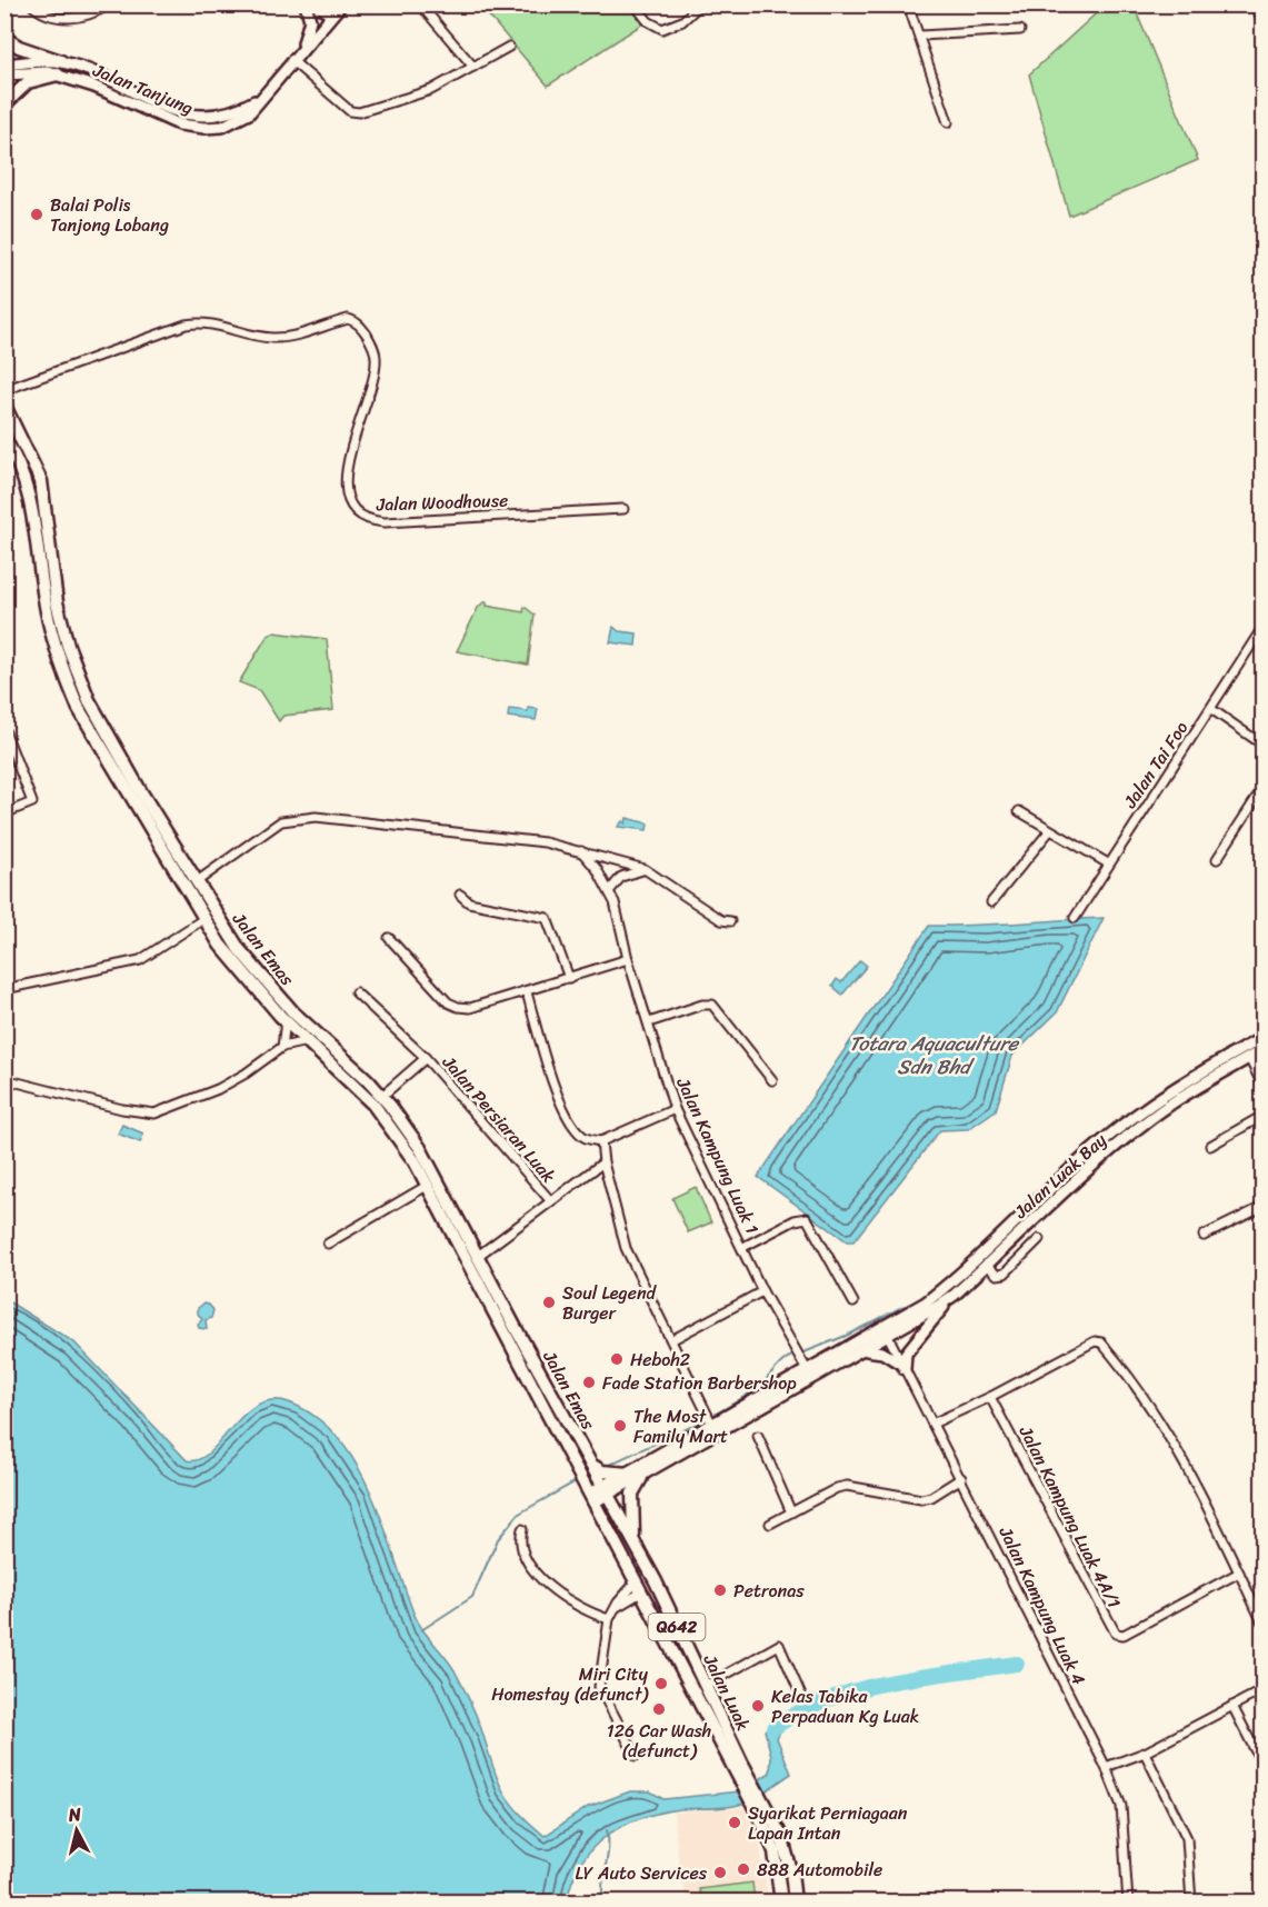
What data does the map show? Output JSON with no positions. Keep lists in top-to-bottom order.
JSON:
{
  "streets": {
    "main road": ["Jalan Emas", "Q642", "Jalan Luak"],
    "street": [
      "Jalan Tanjung",
      "Jalan Woodhouse",
      "Jalan Tai Foo",
      "Jalan Persiaran Luak",
      "Jalan Kampung Luak 1",
      "Jalan Luak Bay",
      "Jalan Kampung Luak 4A/1",
      "Jalan Kampung Luak 4"
    ]
  },
  "crossings": [
    ["Jalan Emas", "Jalan Persiaran Luak"],
    ["Jalan Emas", "Jalan Luak"],
    ["Jalan Luak Bay", "Jalan Kampung Luak 4"]
  ],
  "water": ["Totara Aquaculture Sdn Bhd"],
  "places": [
    "Balai Polis Tanjong Lobang",
    "Soul Legend Burger",
    "Heboh2",
    "Fade Station Barbershop",
    "The Most Family Mart",
    "Petronas",
    "Miri City Homestay (defunct)",
    "Kelas Tabika Perpaduan Kg Luak",
    "126 Car Wash (defunct)",
    "Syarikat Perniagaan Lapan Intan",
    "888 Automobile",
    "LY Auto Services"
  ],
  "north": "top"
}
